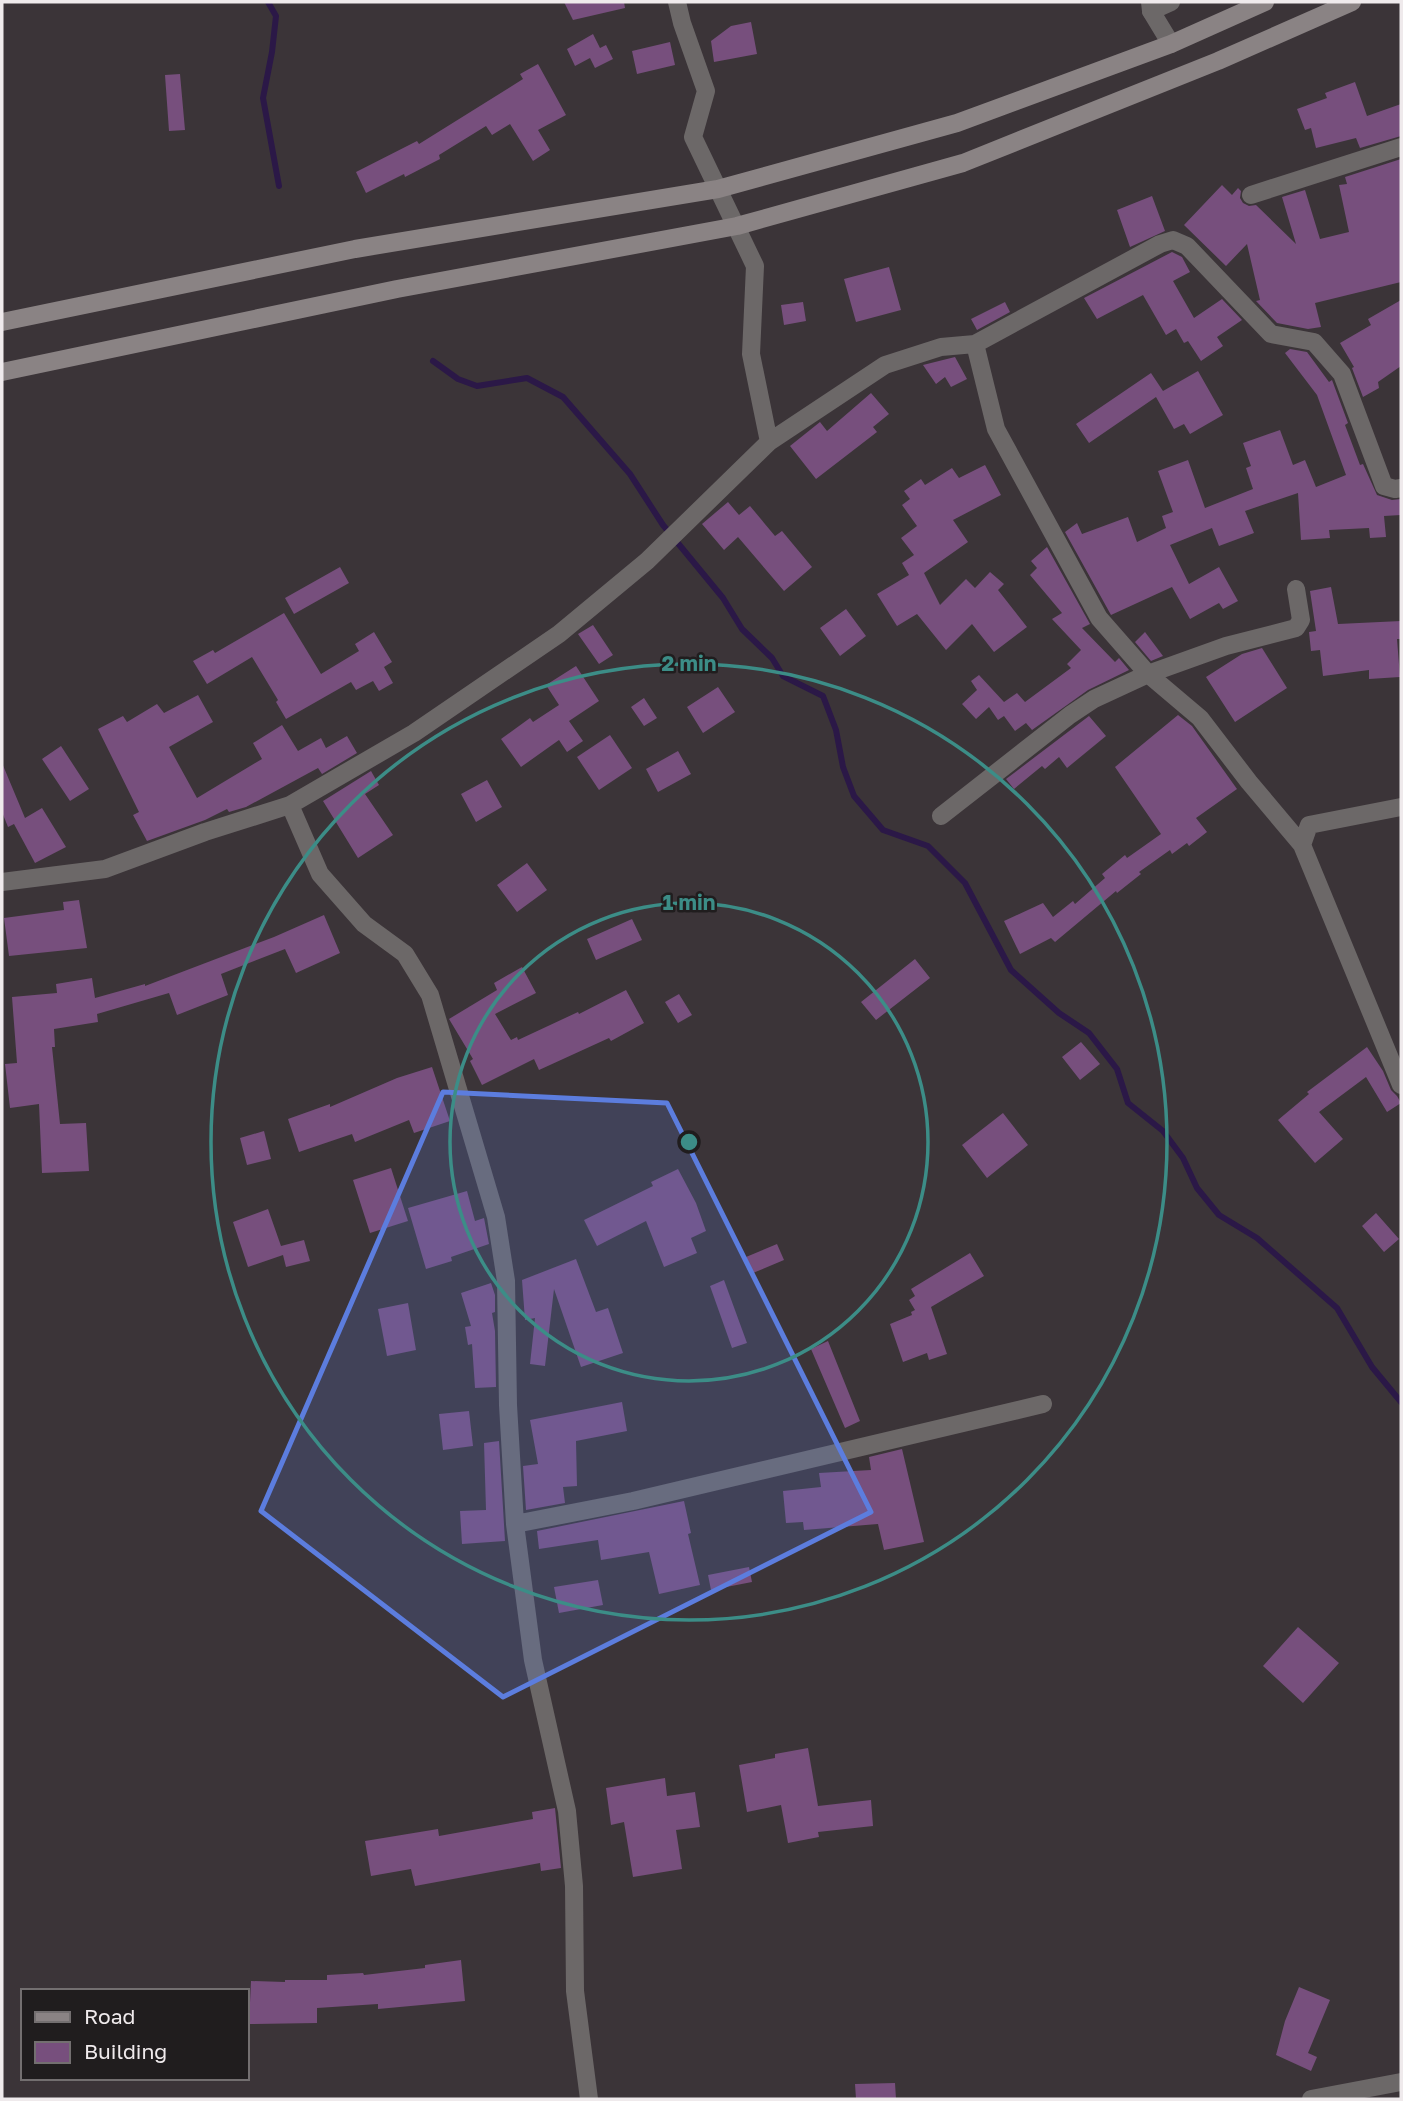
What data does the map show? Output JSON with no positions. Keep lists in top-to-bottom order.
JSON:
{
  "legend": ["Road", "Building"],
  "rings": ["2 min", "1 min"]
}
